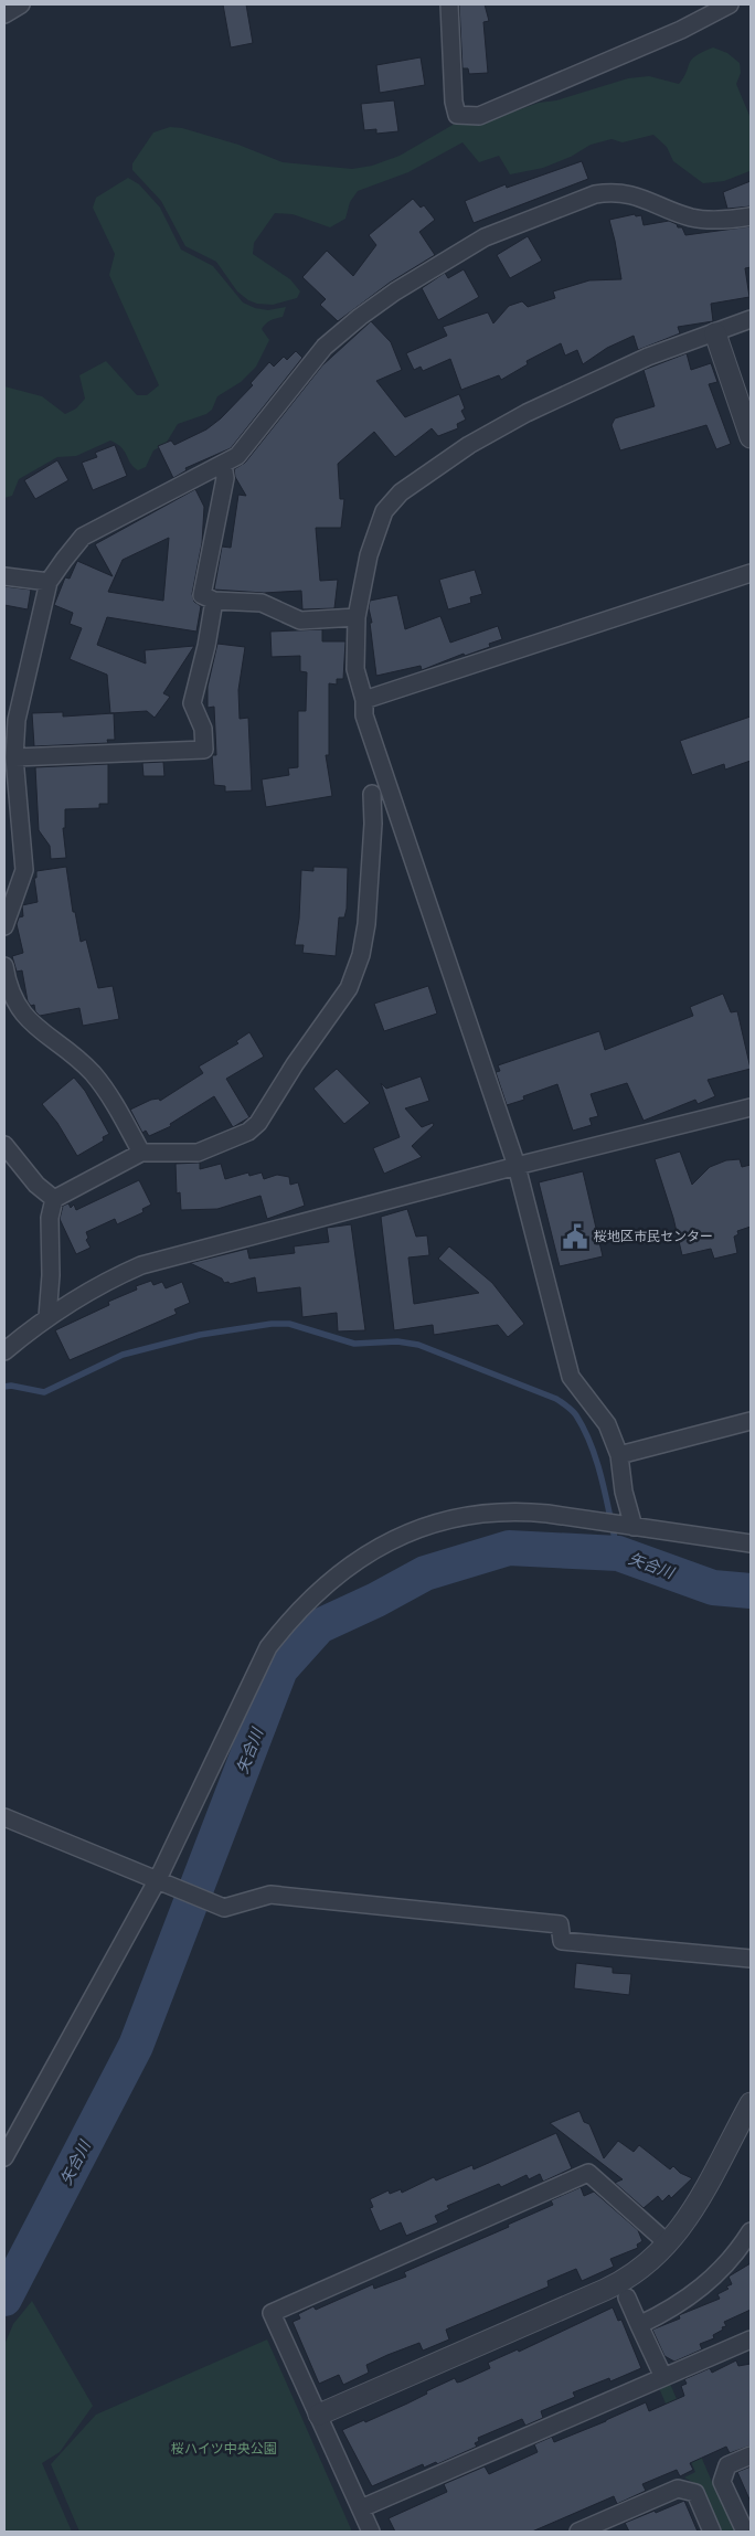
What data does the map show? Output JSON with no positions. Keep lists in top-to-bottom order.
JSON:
{
  "water": ["矢合川"],
  "parks": ["桜ハイツ中央公園"],
  "places": {
    "public building": ["桜地区市民センター"]
  }
}
